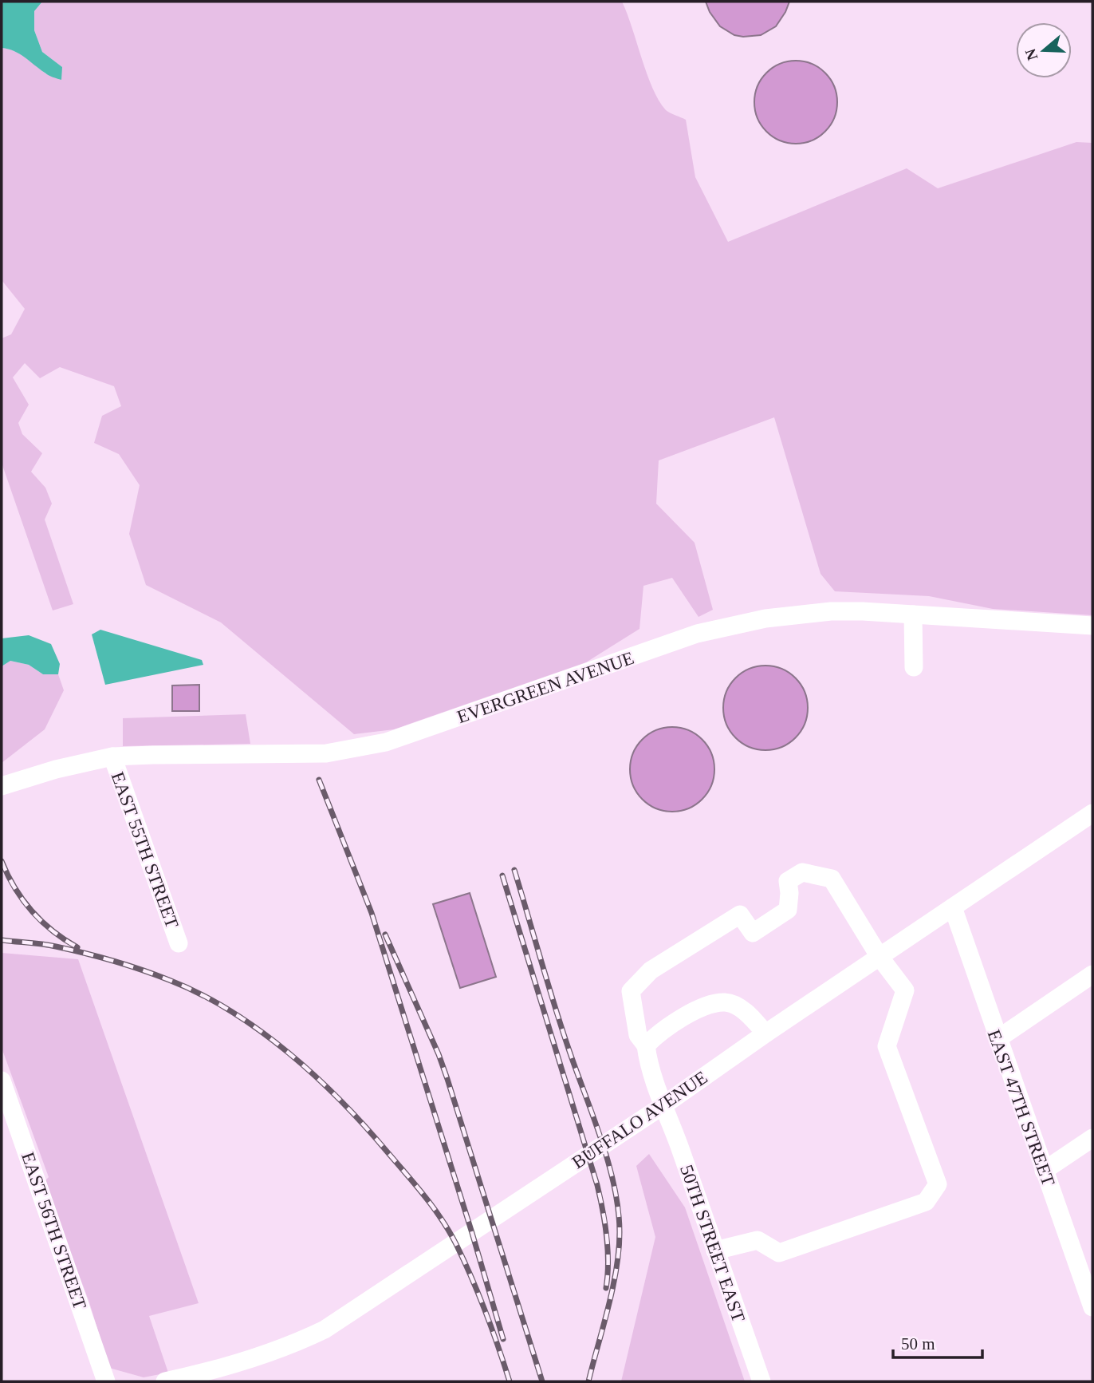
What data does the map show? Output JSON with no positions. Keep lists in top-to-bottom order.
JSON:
{
  "streets": {
    "street": [
      "EVERGREEN AVENUE",
      "EAST 55TH STREET",
      "EAST 47TH STREET",
      "BUFFALO AVENUE",
      "EAST 56TH STREET",
      "50TH STREET EAST"
    ]
  },
  "crossings": [
    ["EVERGREEN AVENUE", "EAST 55TH STREET"],
    ["EAST 47TH STREET", "BUFFALO AVENUE"],
    ["BUFFALO AVENUE", "50TH STREET EAST"]
  ],
  "scale_bar": "50 m",
  "north": "left"
}
